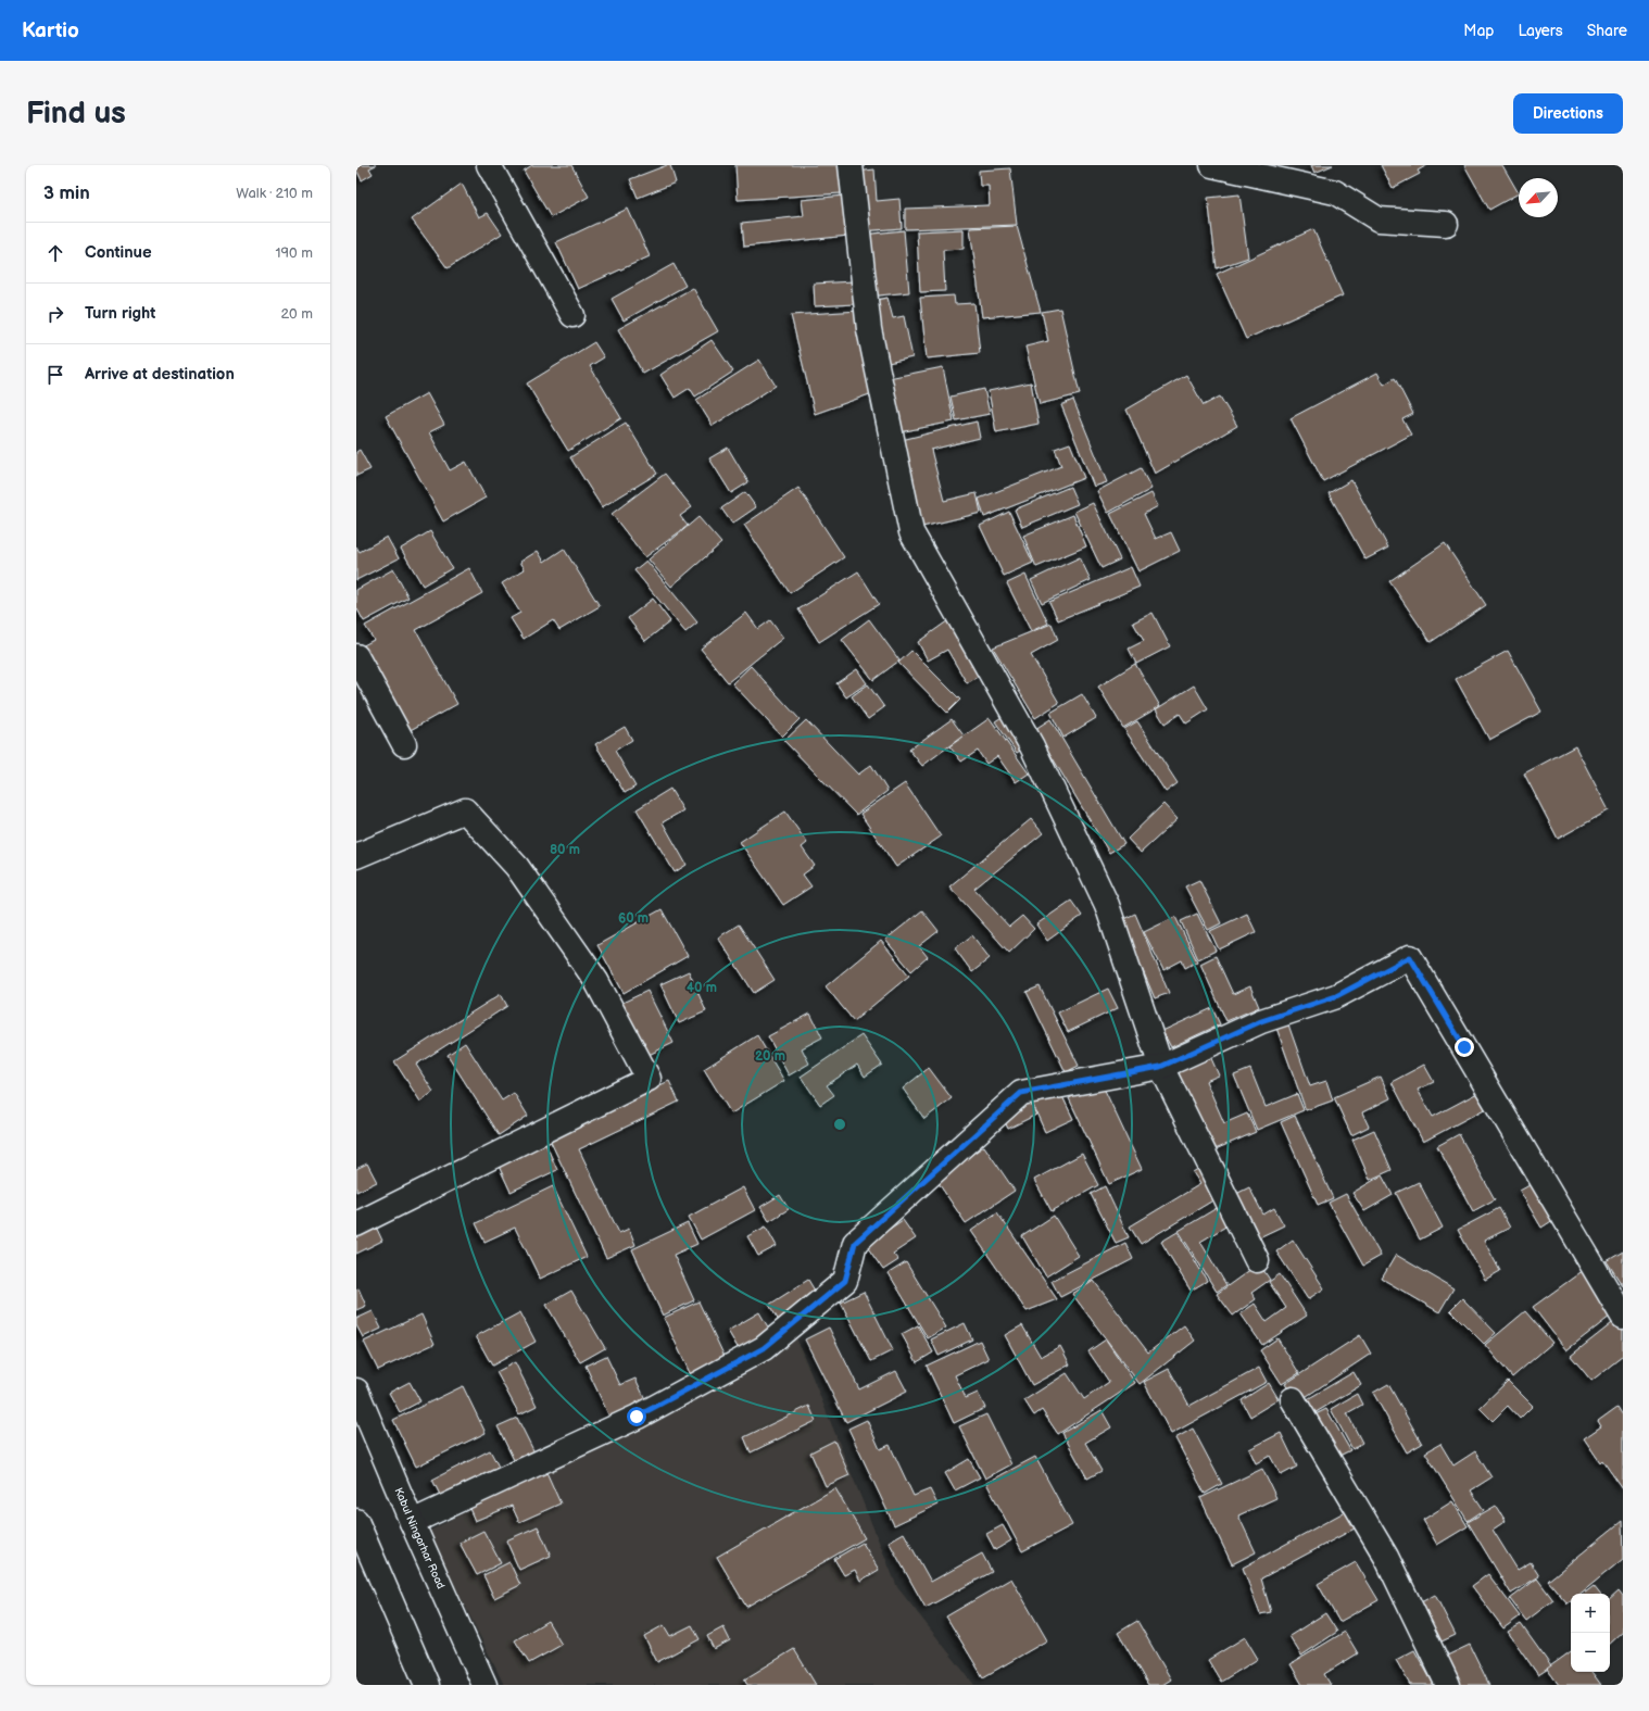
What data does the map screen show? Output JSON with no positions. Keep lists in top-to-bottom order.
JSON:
{
  "streets": {
    "main road": ["Kabul Ningarhar Road"]
  },
  "north": "bottom left",
  "page": {
    "header": "Kartio",
    "nav": ["Map", "Layers", "Share"],
    "buttons": "Directions",
    "title": "Find us",
    "heading": ["3 min", "Walk · 210 m"],
    "list": [
      ["Continue", "190 m"],
      ["Turn right", "20 m"],
      "Arrive at destination"
    ],
    "map_buttons": ["+", "−"]
  },
  "rings": [
    "80 m",
    "60 m",
    "40 m",
    "20 m"
  ]
}
